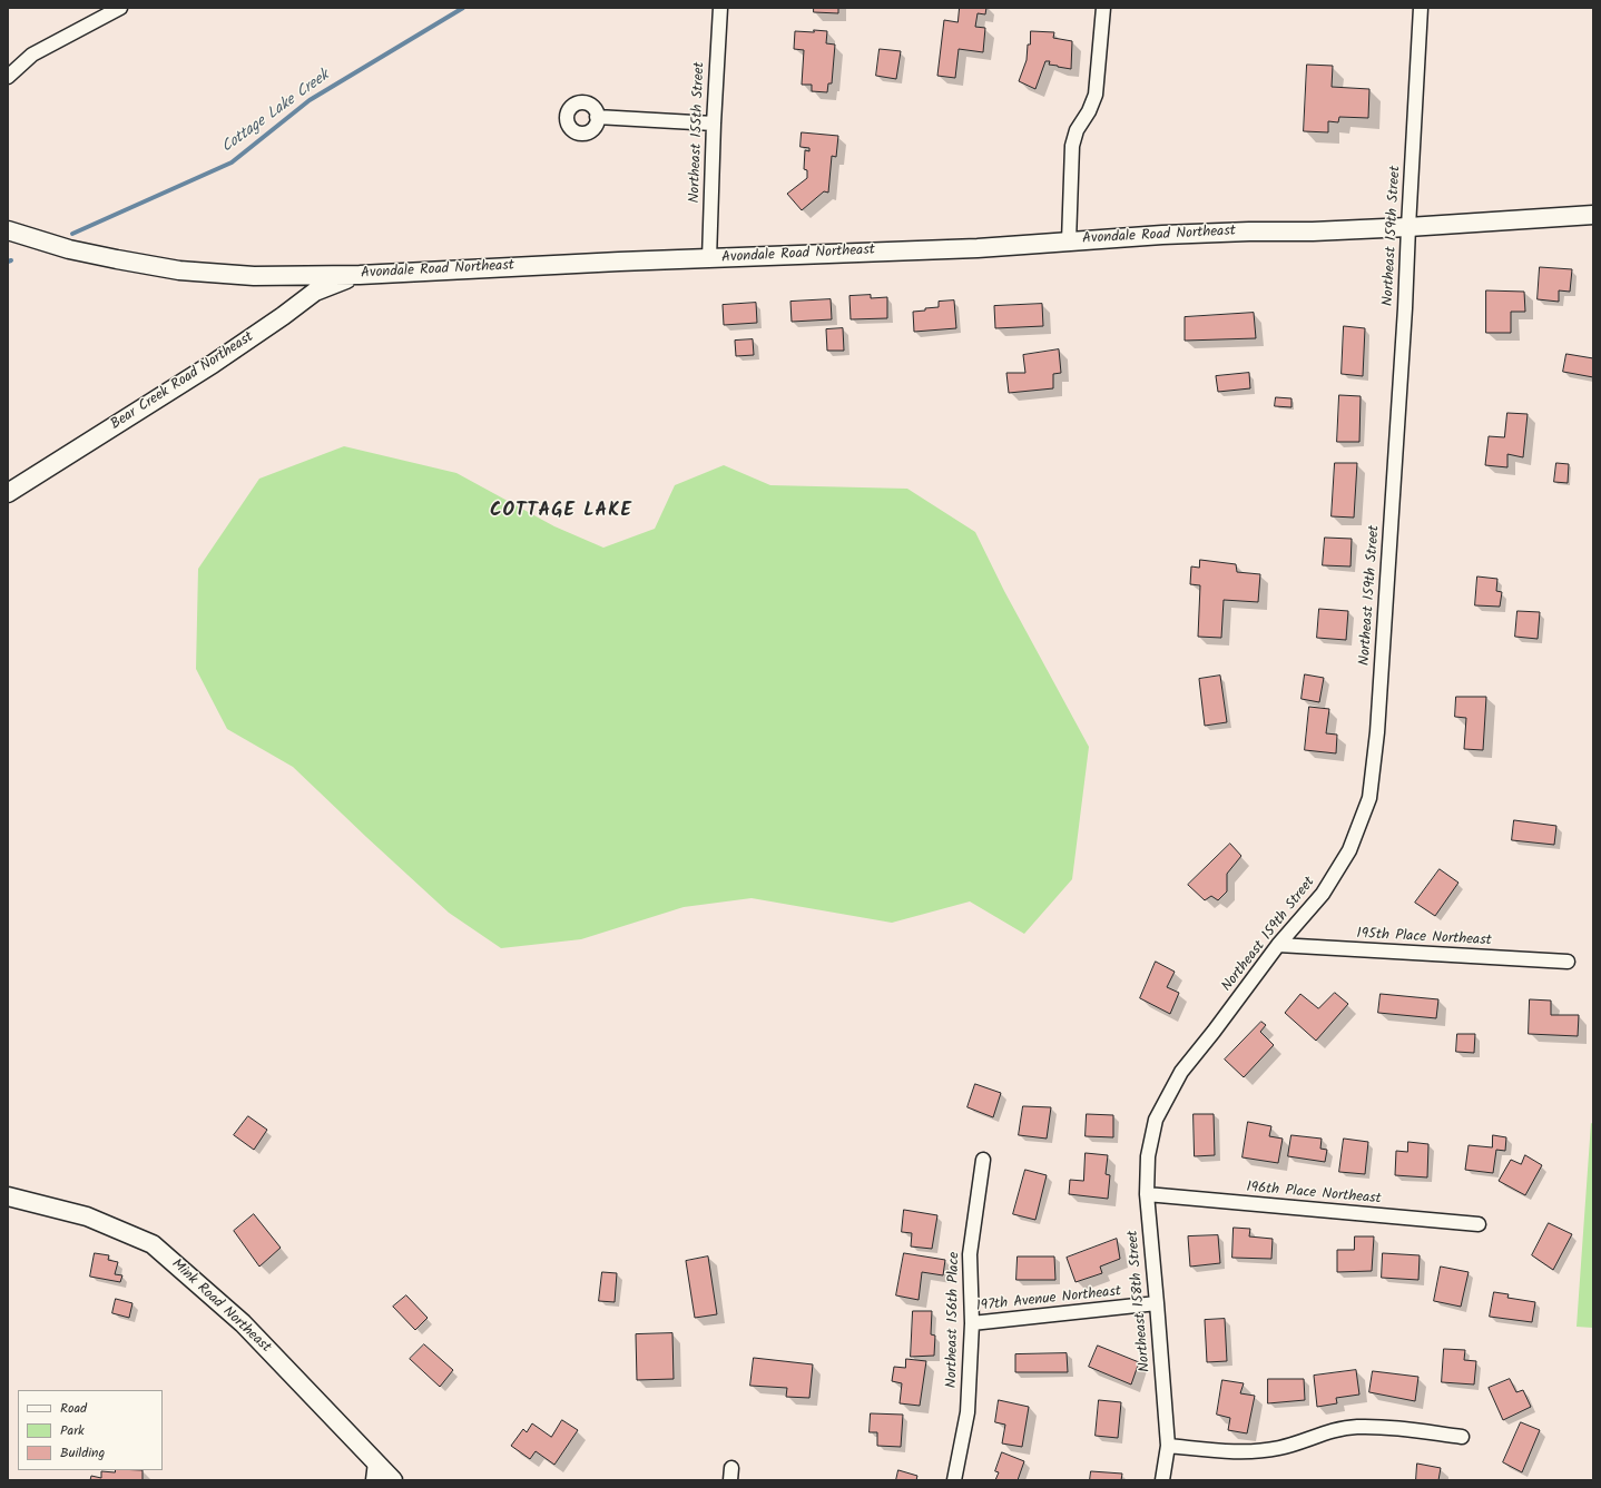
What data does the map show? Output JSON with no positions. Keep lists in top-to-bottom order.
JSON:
{
  "streets": {
    "main road": ["Avondale Road Northeast", "Bear Creek Road Northeast", "Mink Road Northeast"],
    "street": [
      "Northeast 155th Street",
      "Northeast 159th Street",
      "195th Place Northeast",
      "196th Place Northeast",
      "197th Avenue Northeast",
      "Northeast 158th Street",
      "Northeast 156th Place"
    ]
  },
  "crossings": [
    ["Northeast 155th Street", "Avondale Road Northeast"],
    ["Avondale Road Northeast", "Northeast 159th Street"],
    ["Avondale Road Northeast", "Bear Creek Road Northeast"],
    ["Northeast 159th Street", "195th Place Northeast"],
    ["Northeast 159th Street", "Northeast 158th Street"],
    ["196th Place Northeast", "Northeast 158th Street"],
    ["197th Avenue Northeast", "Northeast 158th Street"],
    ["197th Avenue Northeast", "Northeast 156th Place"]
  ],
  "districts": ["COTTAGE LAKE"],
  "water": ["Cottage Lake Creek"],
  "legend": ["Road", "Park", "Building"]
}
